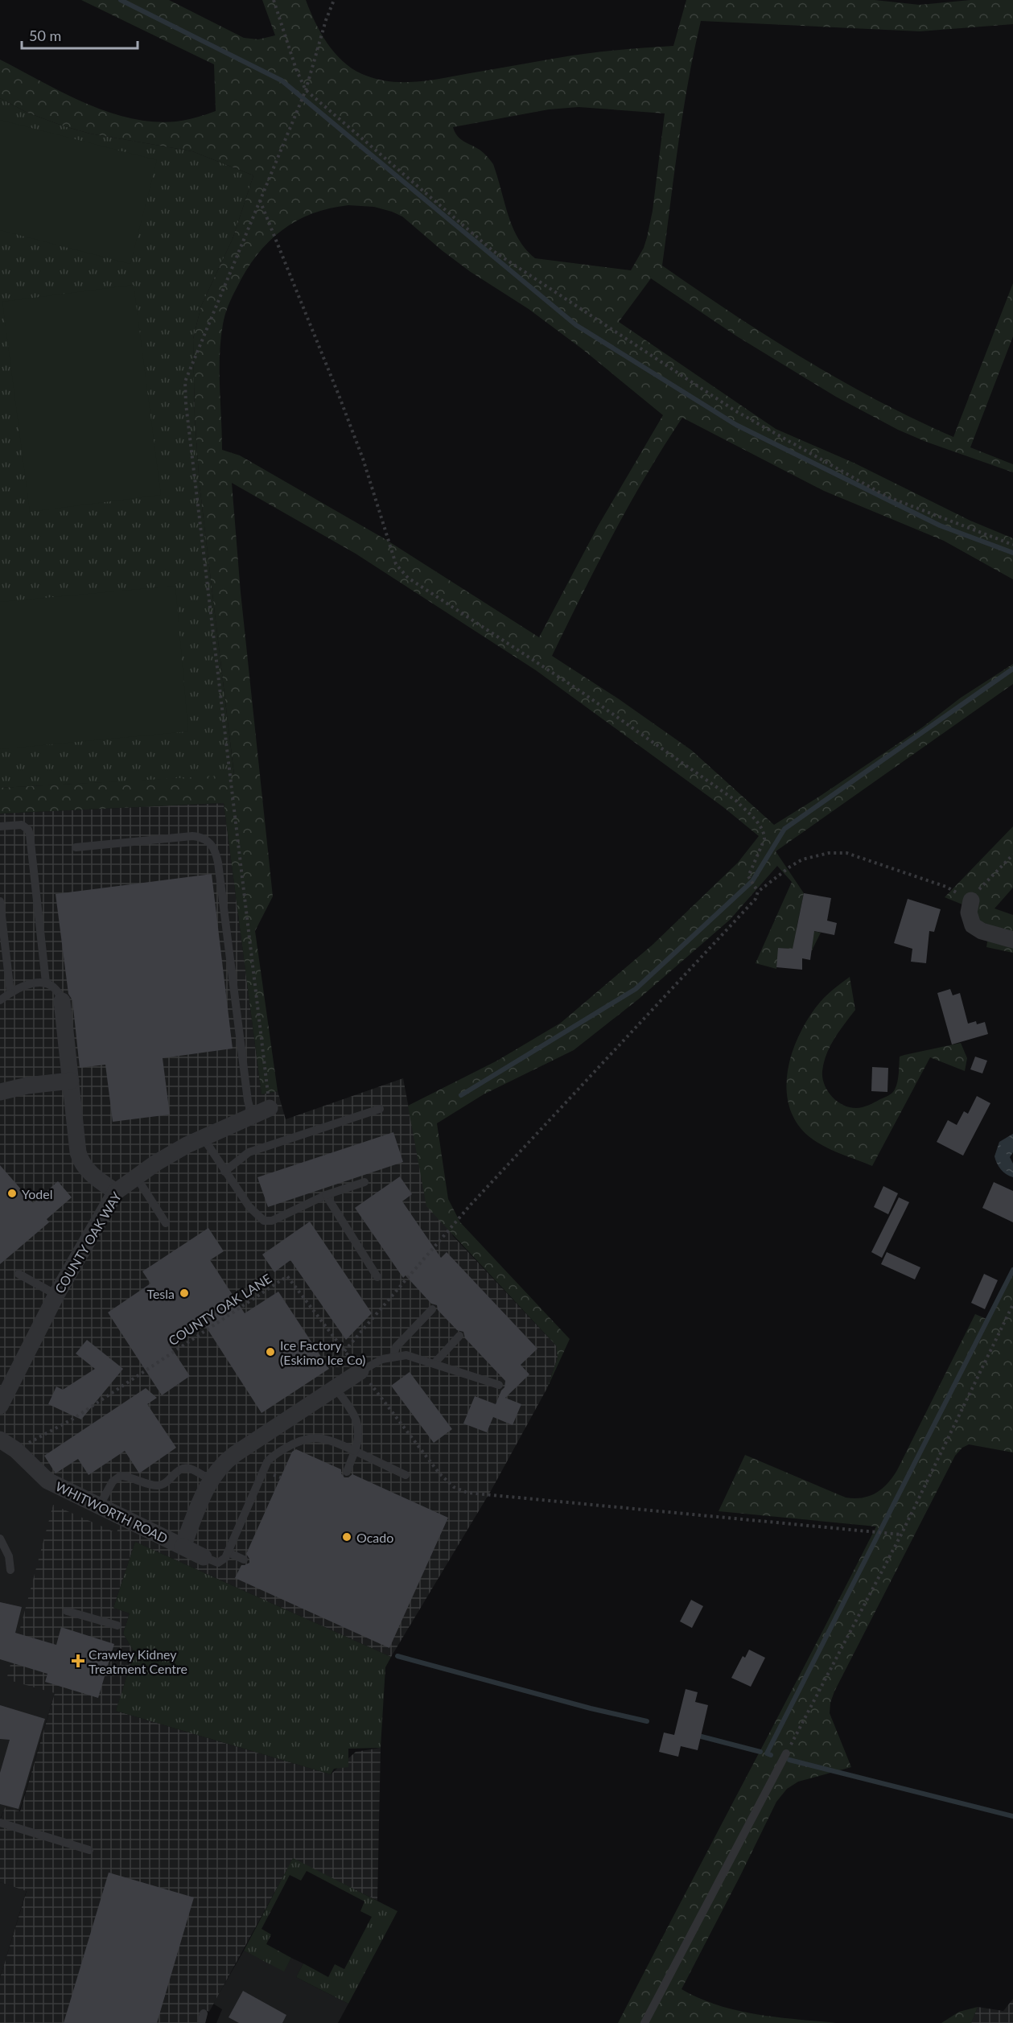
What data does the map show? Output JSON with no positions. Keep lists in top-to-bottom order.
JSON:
{
  "streets": {
    "street": ["COUNTY OAK WAY", "WHITWORTH ROAD"],
    "path": ["COUNTY OAK LANE"]
  },
  "crossings": [
    ["COUNTY OAK LANE", "WHITWORTH ROAD"]
  ],
  "places": {
    "other": [
      "Yodel",
      "Tesla",
      "Ice Factory (Eskimo Ice Co)",
      "Ocado"
    ],
    "health": ["Crawley Kidney Treatment Centre"]
  },
  "scale_bar": "50 m"
}
